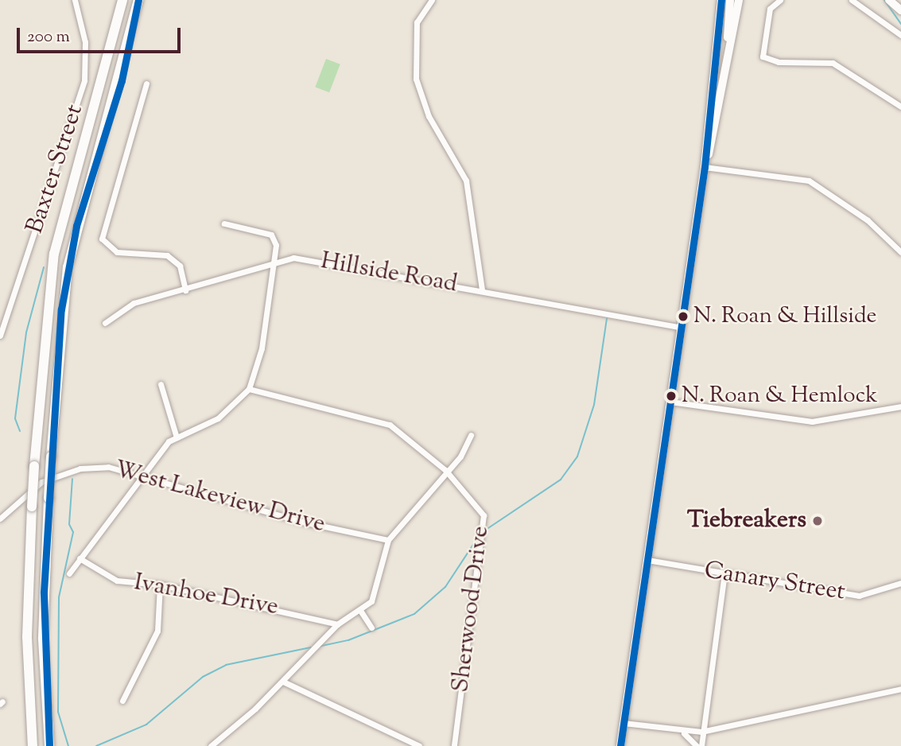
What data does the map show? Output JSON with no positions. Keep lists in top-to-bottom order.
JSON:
{
  "streets": {
    "street": [
      "Baxter Street",
      "Hillside Road",
      "West Lakeview Drive",
      "Canary Street",
      "Ivanhoe Drive",
      "Sherwood Drive"
    ]
  },
  "places": ["N. Roan & Hillside", "N. Roan & Hemlock", "Tiebreakers"],
  "scale_bar": "200 m"
}
